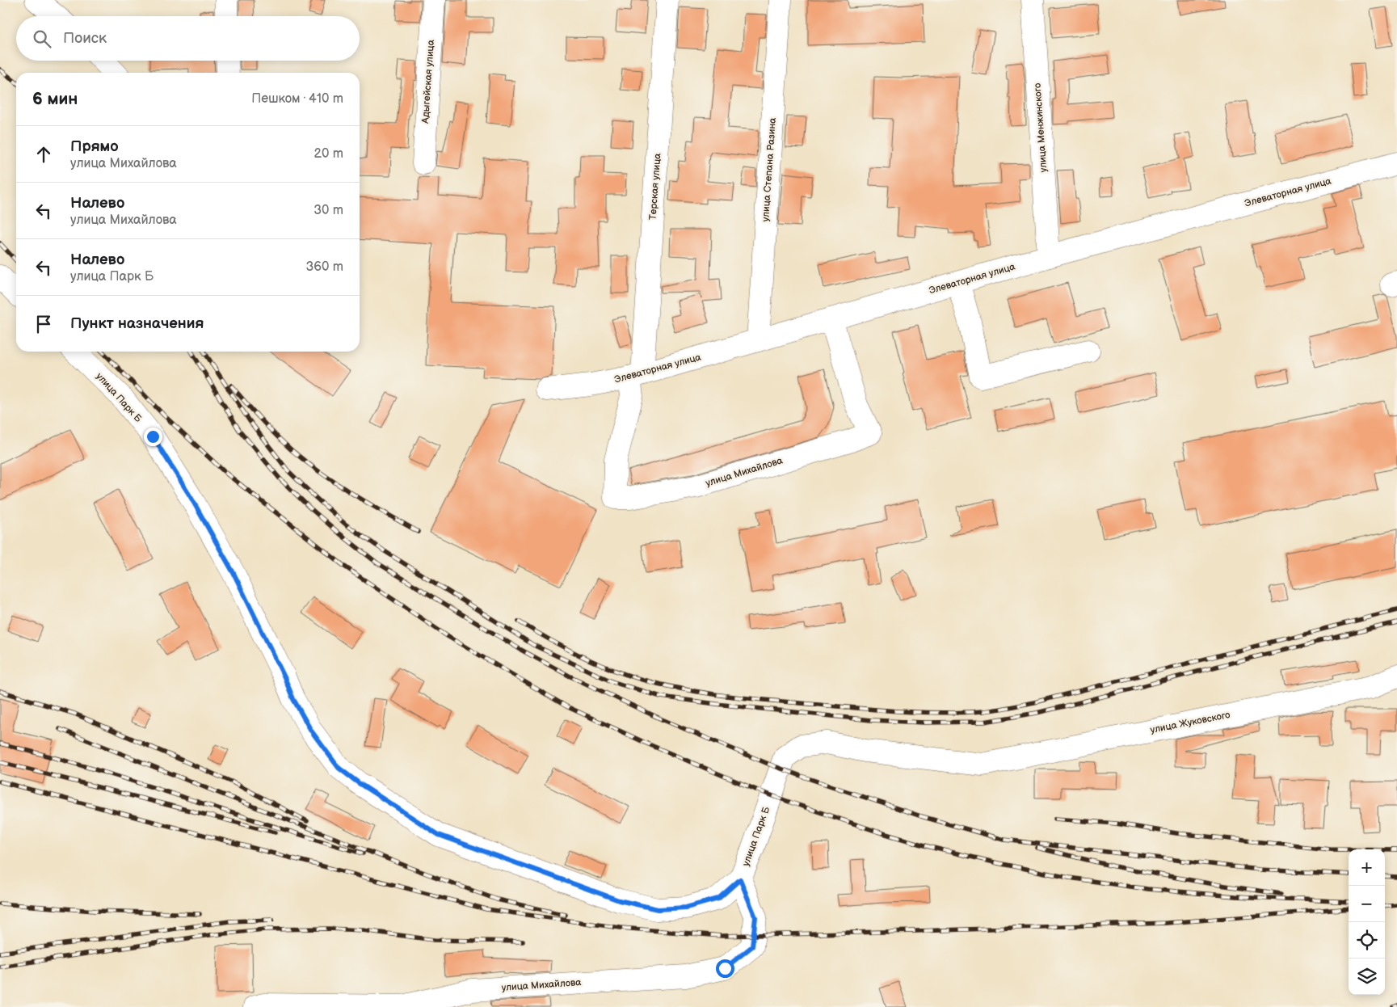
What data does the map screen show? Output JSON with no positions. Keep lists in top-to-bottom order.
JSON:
{
  "streets": {
    "street": [
      "Адыгейская улица",
      "улица Менжинского",
      "улица Степана Разина",
      "Терская улица",
      "Элеваторная улица",
      "улица Парк Б",
      "улица Михайлова",
      "улица Жуковского"
    ]
  },
  "crossings": [
    ["улица Менжинского", "Элеваторная улица"],
    ["улица Степана Разина", "Элеваторная улица"],
    ["Терская улица", "Элеваторная улица"],
    ["Терская улица", "улица Михайлова"],
    ["Элеваторная улица", "улица Михайлова"],
    ["улица Парк Б", "улица Михайлова"],
    ["улица Парк Б", "улица Жуковского"]
  ],
  "page": {
    "search": "Поиск",
    "heading": ["6 мин", "Пешком · 410 m"],
    "list": [
      ["Прямо", "улица Михайлова", "20 m"],
      ["Налево", "улица Михайлова", "30 m"],
      ["Налево", "улица Парк Б", "360 m"],
      "Пункт назначения"
    ],
    "map_buttons": ["+", "−"]
  }
}
